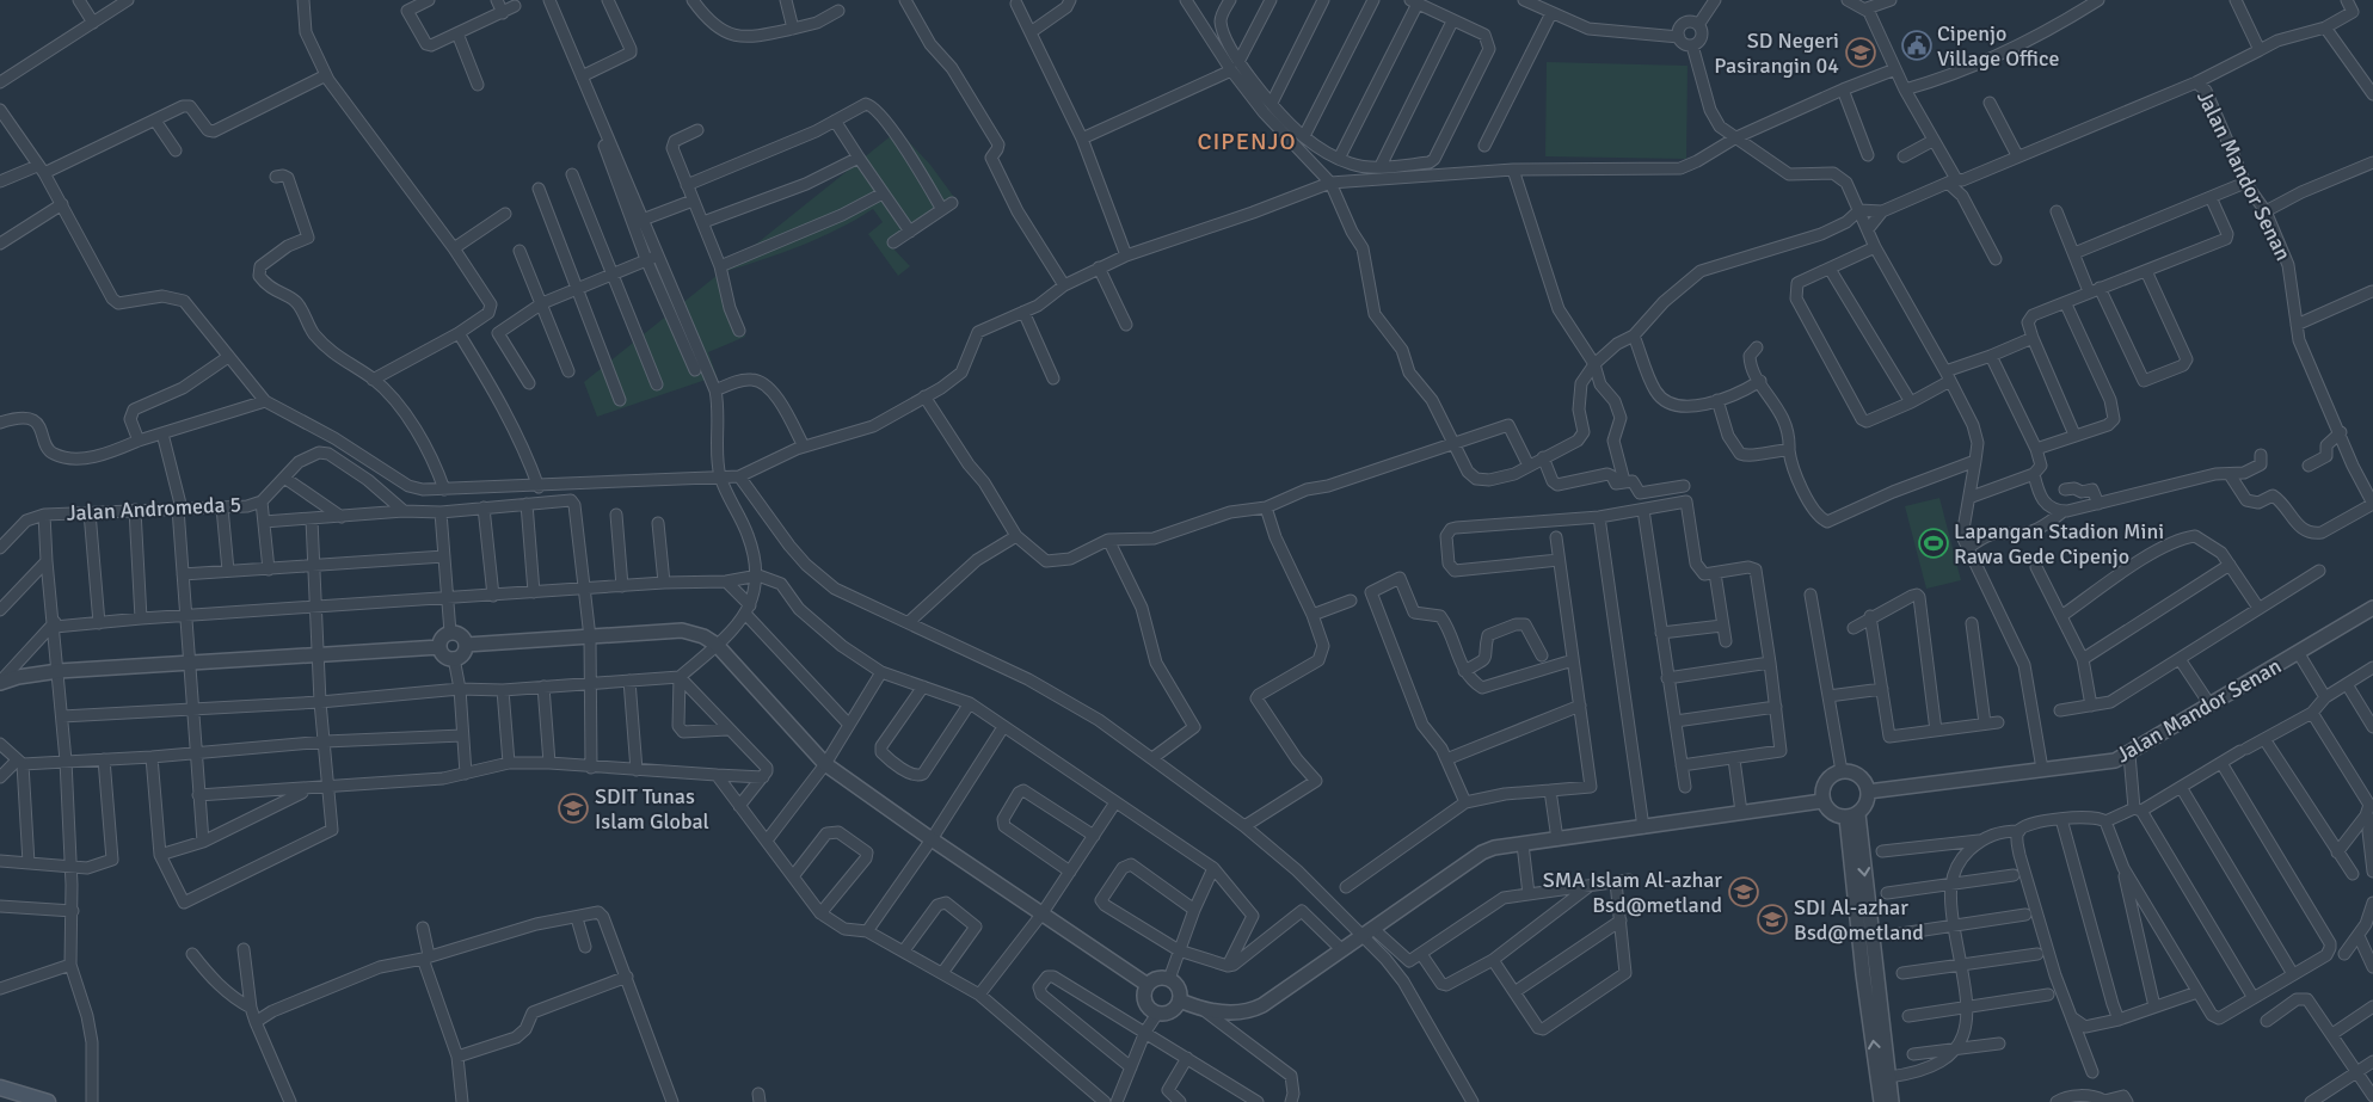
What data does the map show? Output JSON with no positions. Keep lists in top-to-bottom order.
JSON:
{
  "streets": {
    "street": ["Jalan Mandor Senan", "Jalan Andromeda 5"]
  },
  "districts": ["CIPENJO"],
  "places": {
    "public building": ["Cipenjo Village Office"],
    "school or university": [
      "SD Negeri Pasirangin 04",
      "SDIT Tunas Islam Global",
      "SMA Islam Al-azhar Bsd@metland",
      "SDI Al-azhar Bsd@metland"
    ],
    "sports": ["Lapangan Stadion Mini Rawa Gede Cipenjo"]
  }
}
